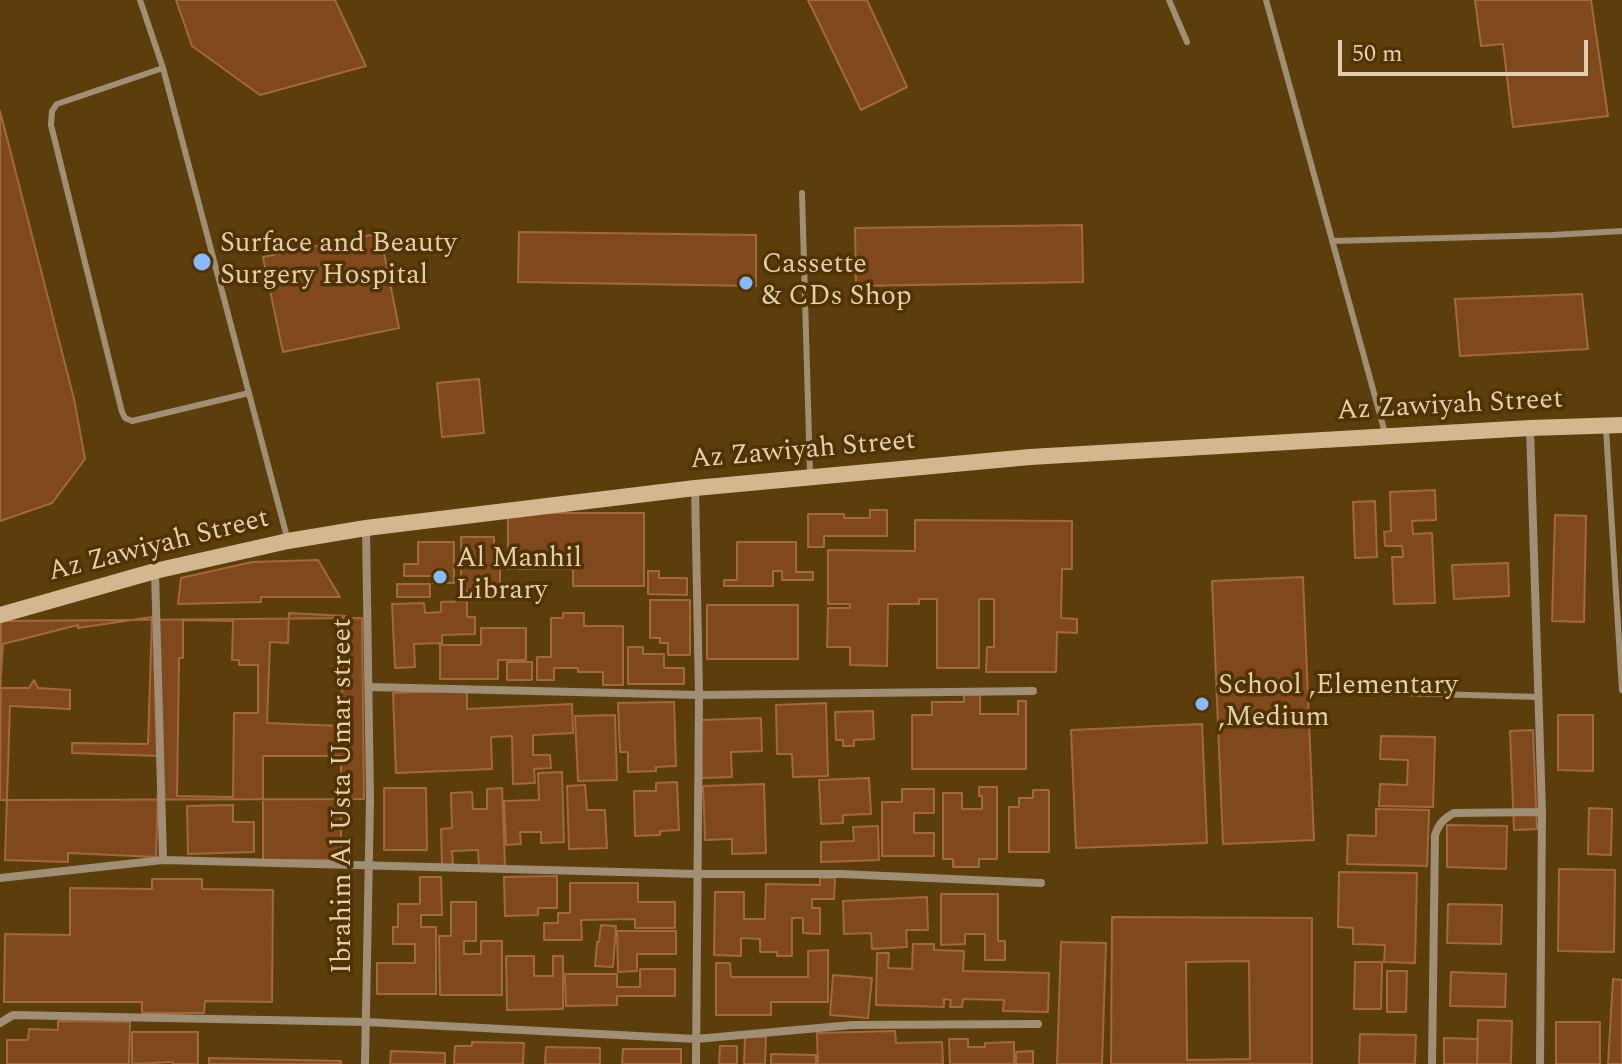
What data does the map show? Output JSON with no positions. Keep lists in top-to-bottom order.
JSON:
{
  "streets": {
    "main road": ["Az Zawiyah Street"],
    "street": ["Ibrahim Al Usta Umar street"]
  },
  "crossings": [
    ["Az Zawiyah Street", "Ibrahim Al Usta Umar street"]
  ],
  "places": [
    "Surface and Beauty Surgery Hospital",
    "Cassette & CDs Shop",
    "Al Manhil Library",
    "School ,Elementary ,Medium"
  ],
  "scale_bar": "50 m"
}
